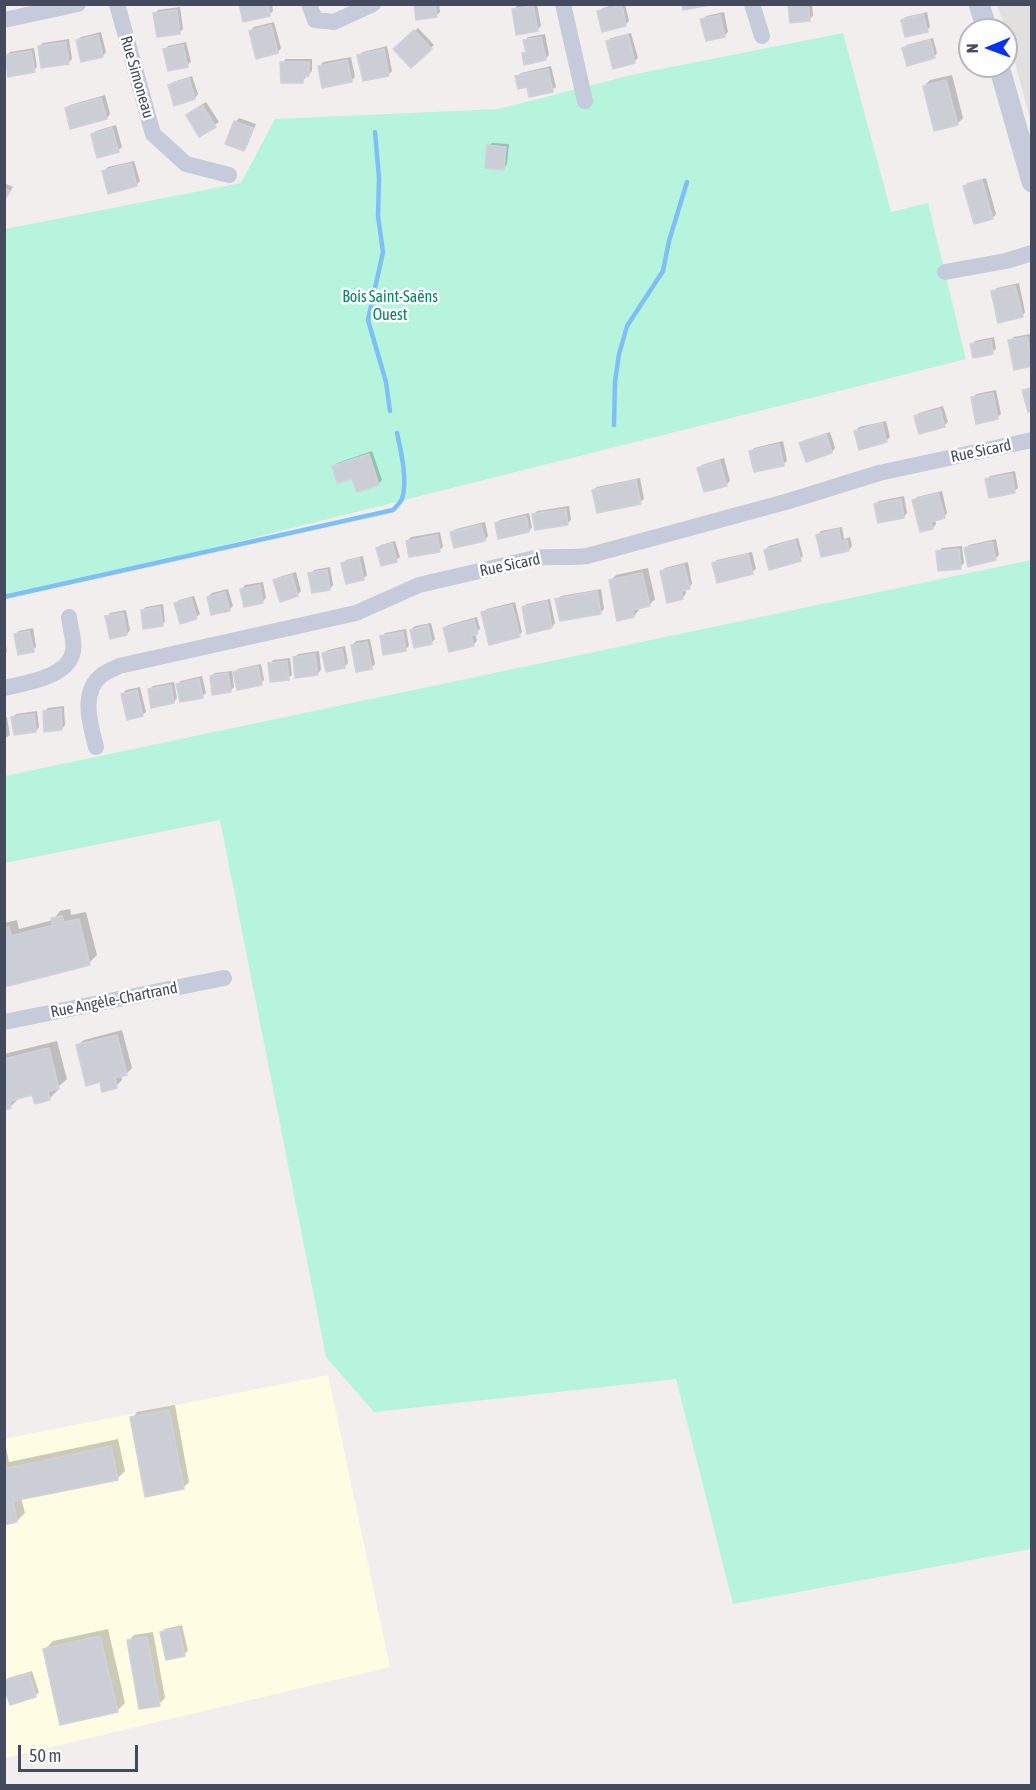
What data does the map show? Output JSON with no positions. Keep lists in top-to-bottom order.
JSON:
{
  "streets": {
    "street": ["Rue Simoneau", "Rue Sicard", "Rue Angèle-Chartrand"]
  },
  "parks": ["Bois Saint-Saëns Ouest"],
  "scale_bar": "50 m",
  "north": "left"
}
